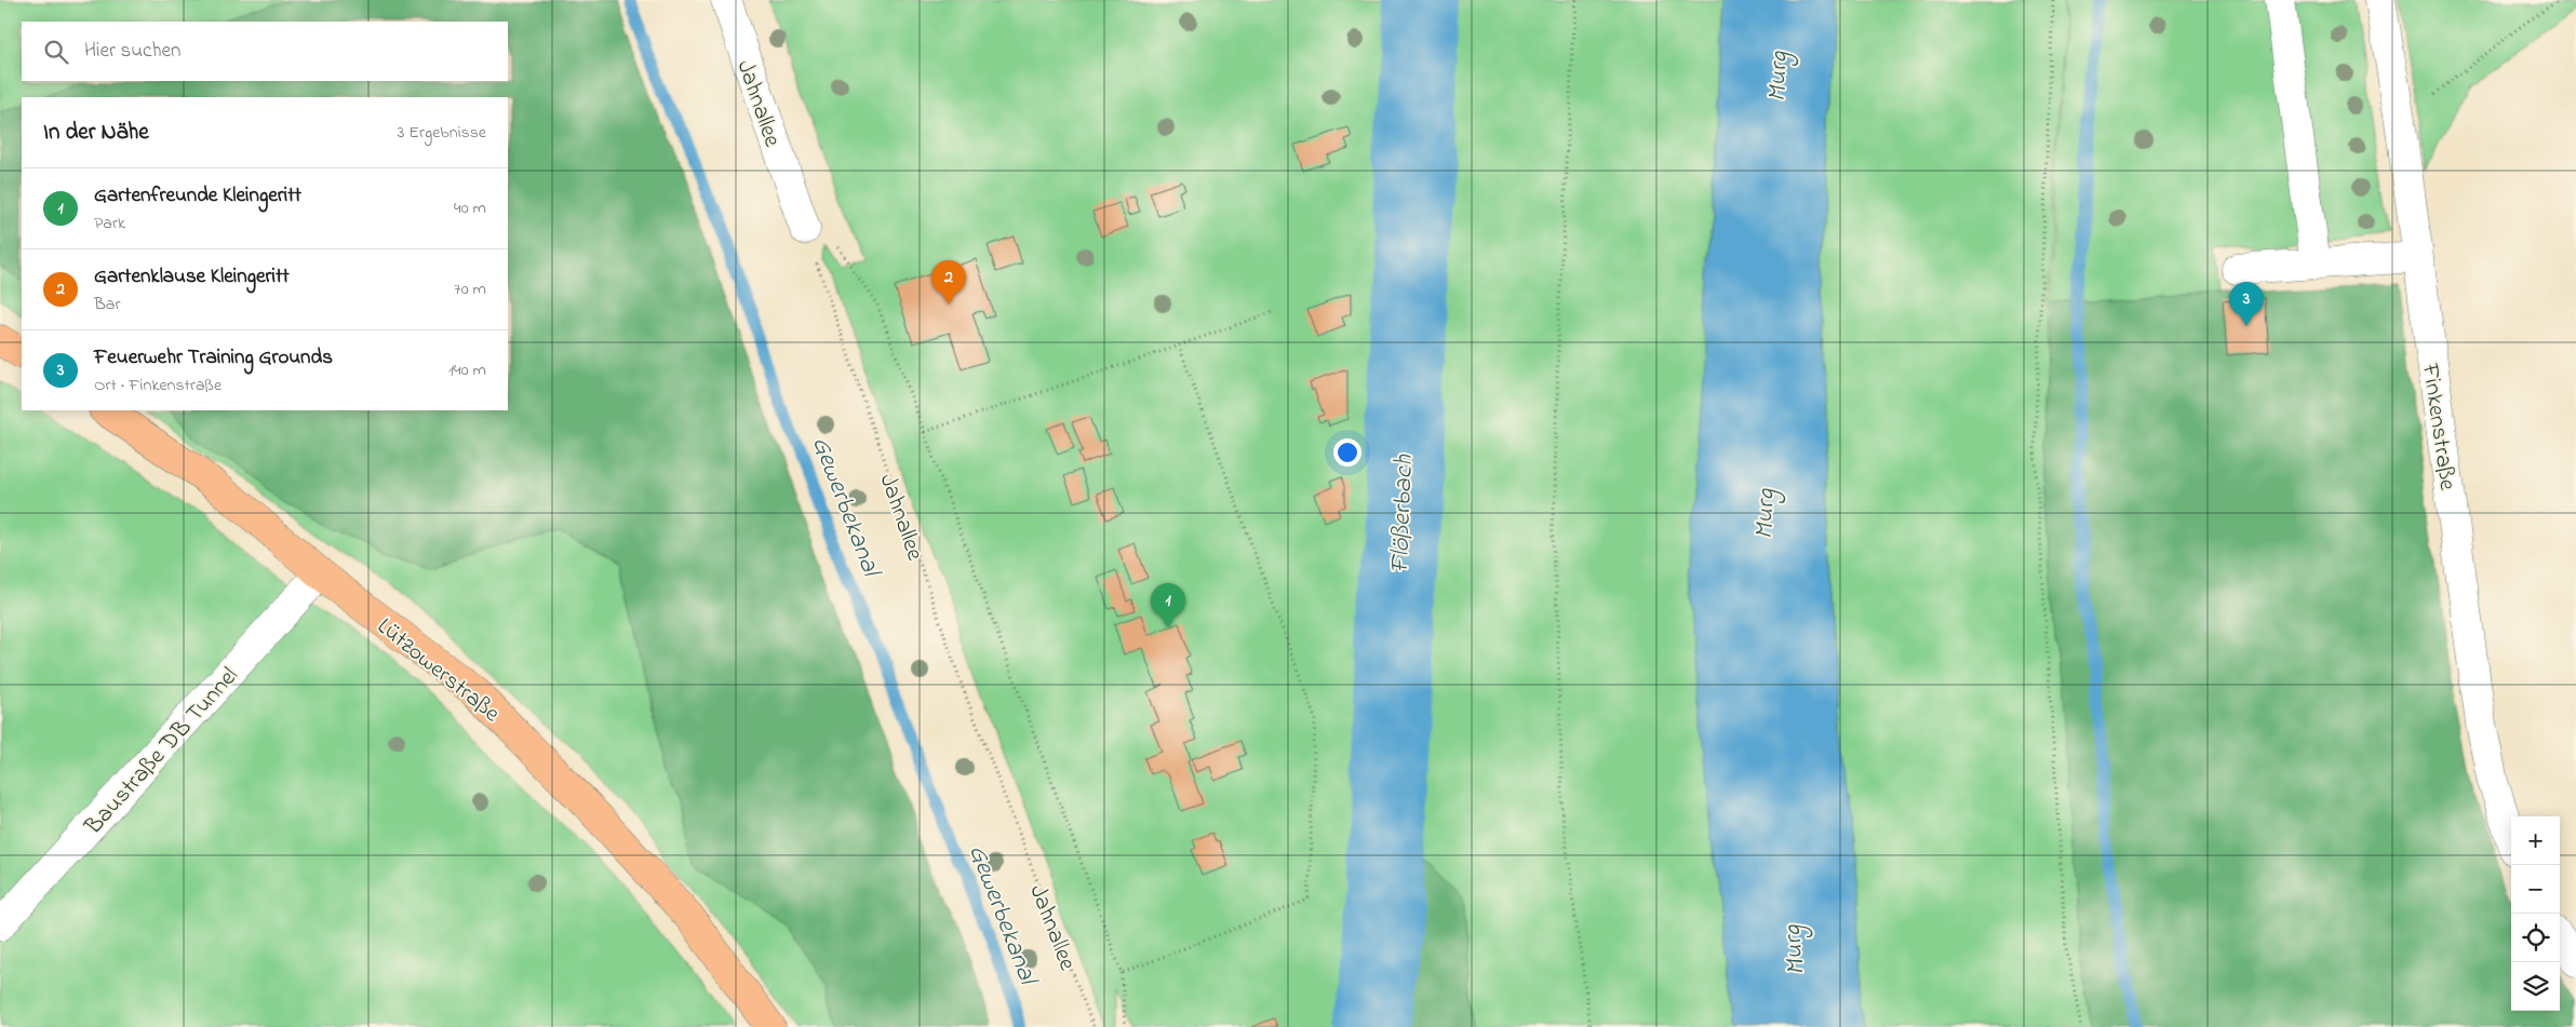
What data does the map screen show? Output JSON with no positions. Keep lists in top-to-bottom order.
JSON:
{
  "streets": {
    "main road": ["Lützowerstraße"],
    "street": ["Jahnallee", "Finkenstraße", "Baustraße DB Tunnel"]
  },
  "crossings": [
    ["Lützowerstraße", "Baustraße DB Tunnel"]
  ],
  "water": ["Murg", "Gewerbekanal", "Flößerbach"],
  "page": {
    "search": "Hier suchen",
    "heading": ["In der Nähe", "3 Ergebnisse"],
    "list": [
      {
        "mark": "1",
        "name": "Gartenfreunde Kleingeritt",
        "note": "Park",
        "value": "40 m"
      },
      {
        "mark": "2",
        "name": "Gartenklause Kleingeritt",
        "note": "Bar",
        "value": "70 m"
      },
      {
        "mark": "3",
        "name": "Feuerwehr Training Grounds",
        "note": "Ort · Finkenstraße",
        "value": "140 m"
      }
    ],
    "pins": ["2", "3", "1"],
    "map_buttons": ["+", "−"]
  }
}
